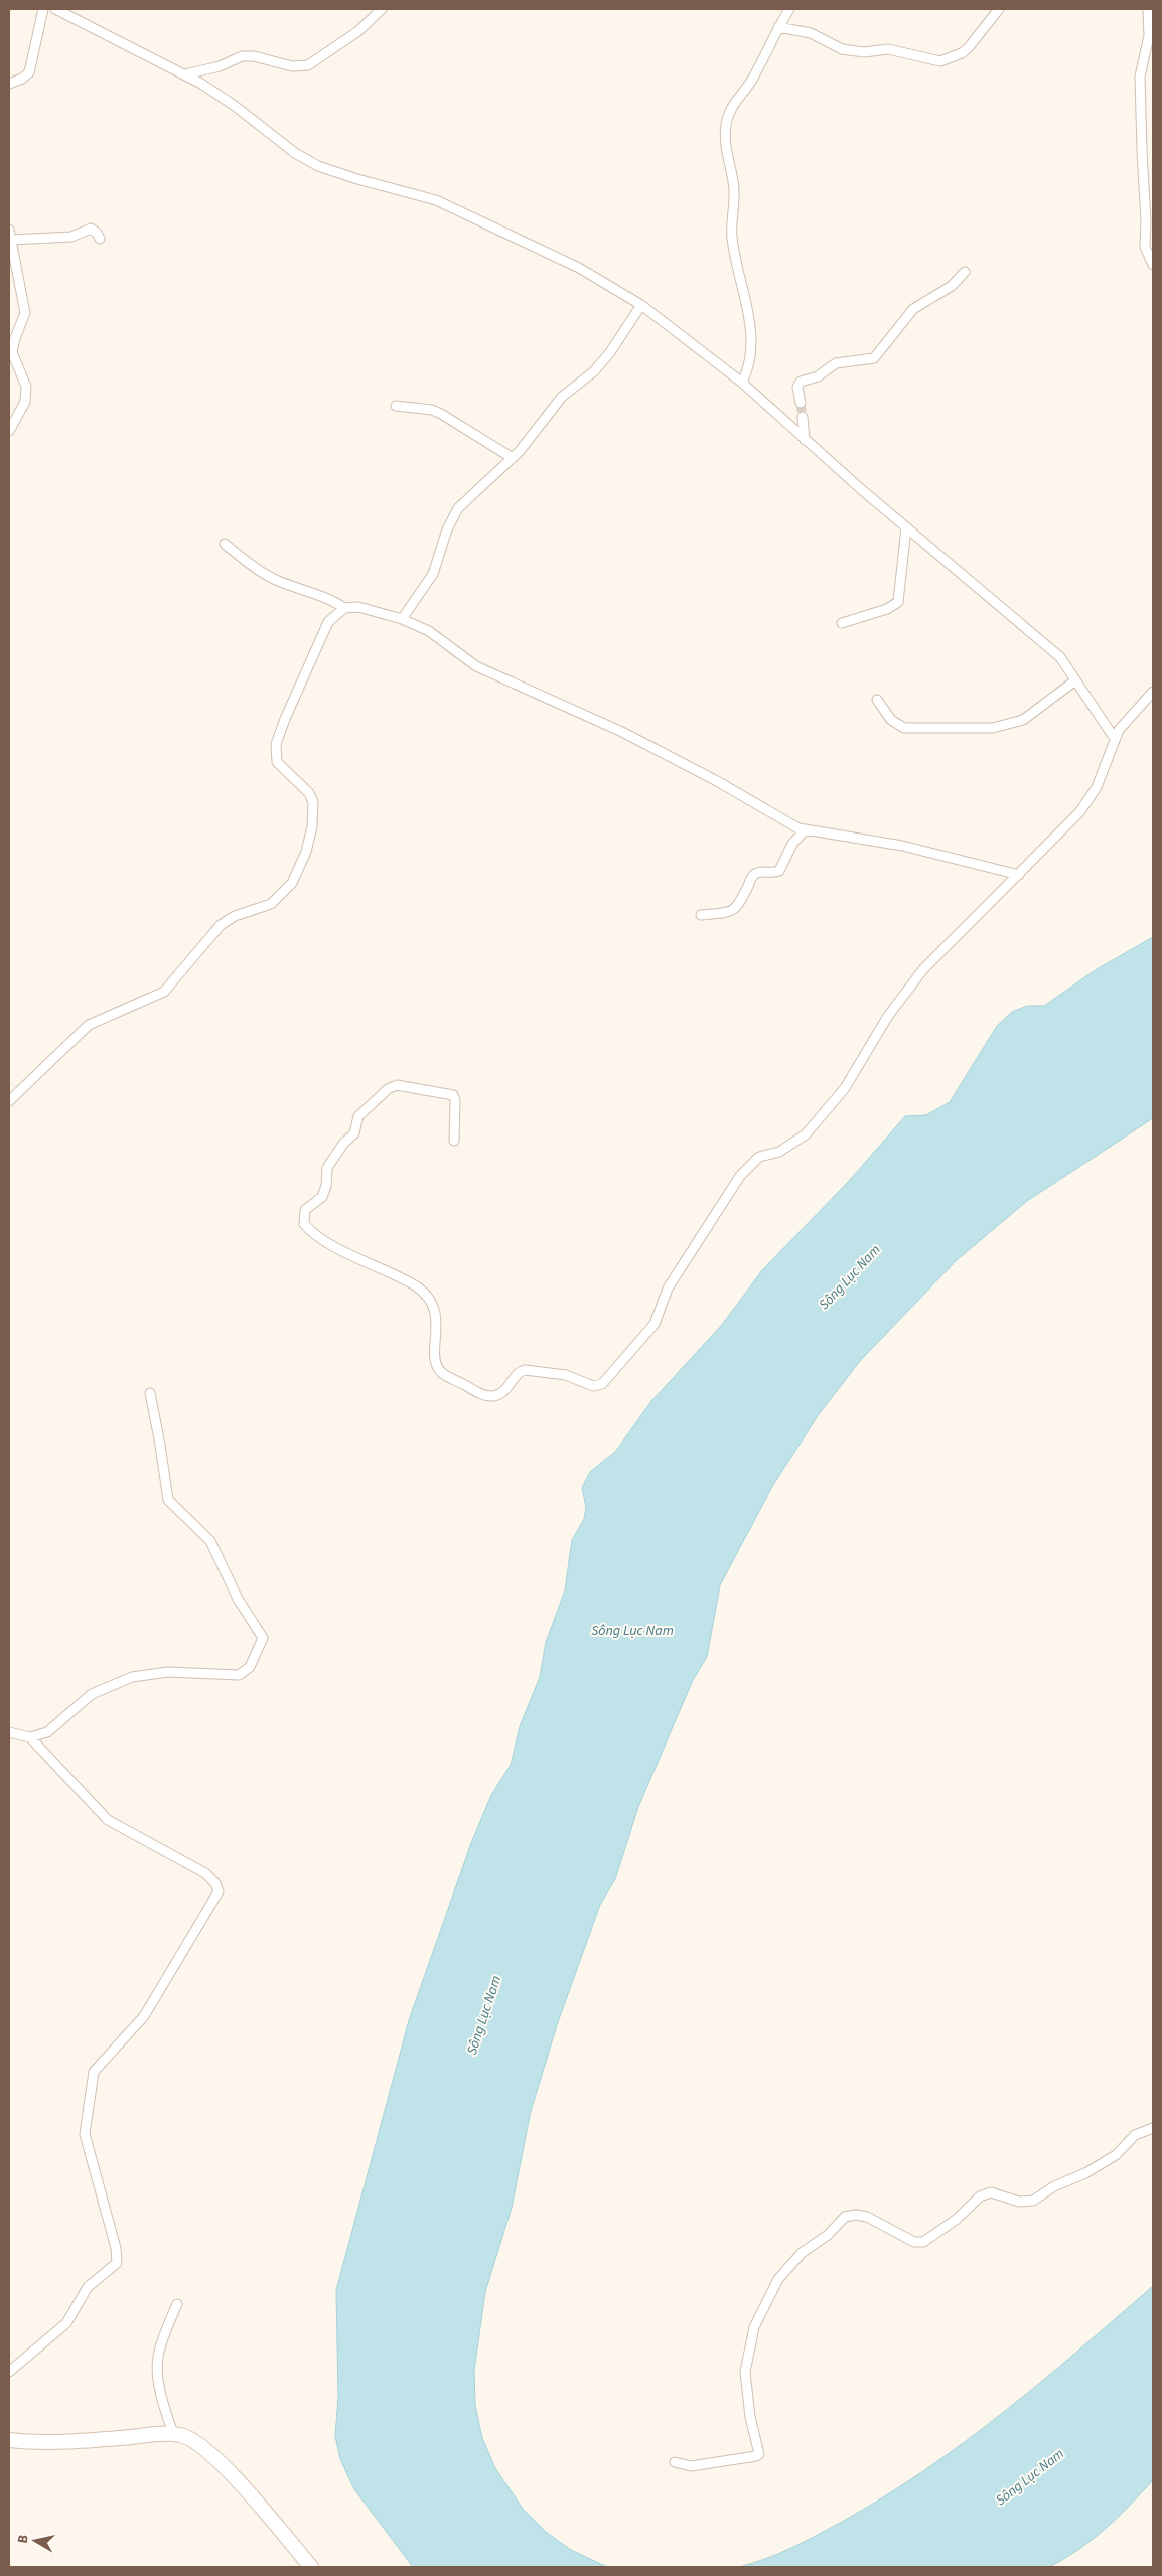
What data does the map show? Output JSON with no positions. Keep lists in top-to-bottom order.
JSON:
{
  "water": ["Sông Lục Nam"],
  "north": "left"
}
